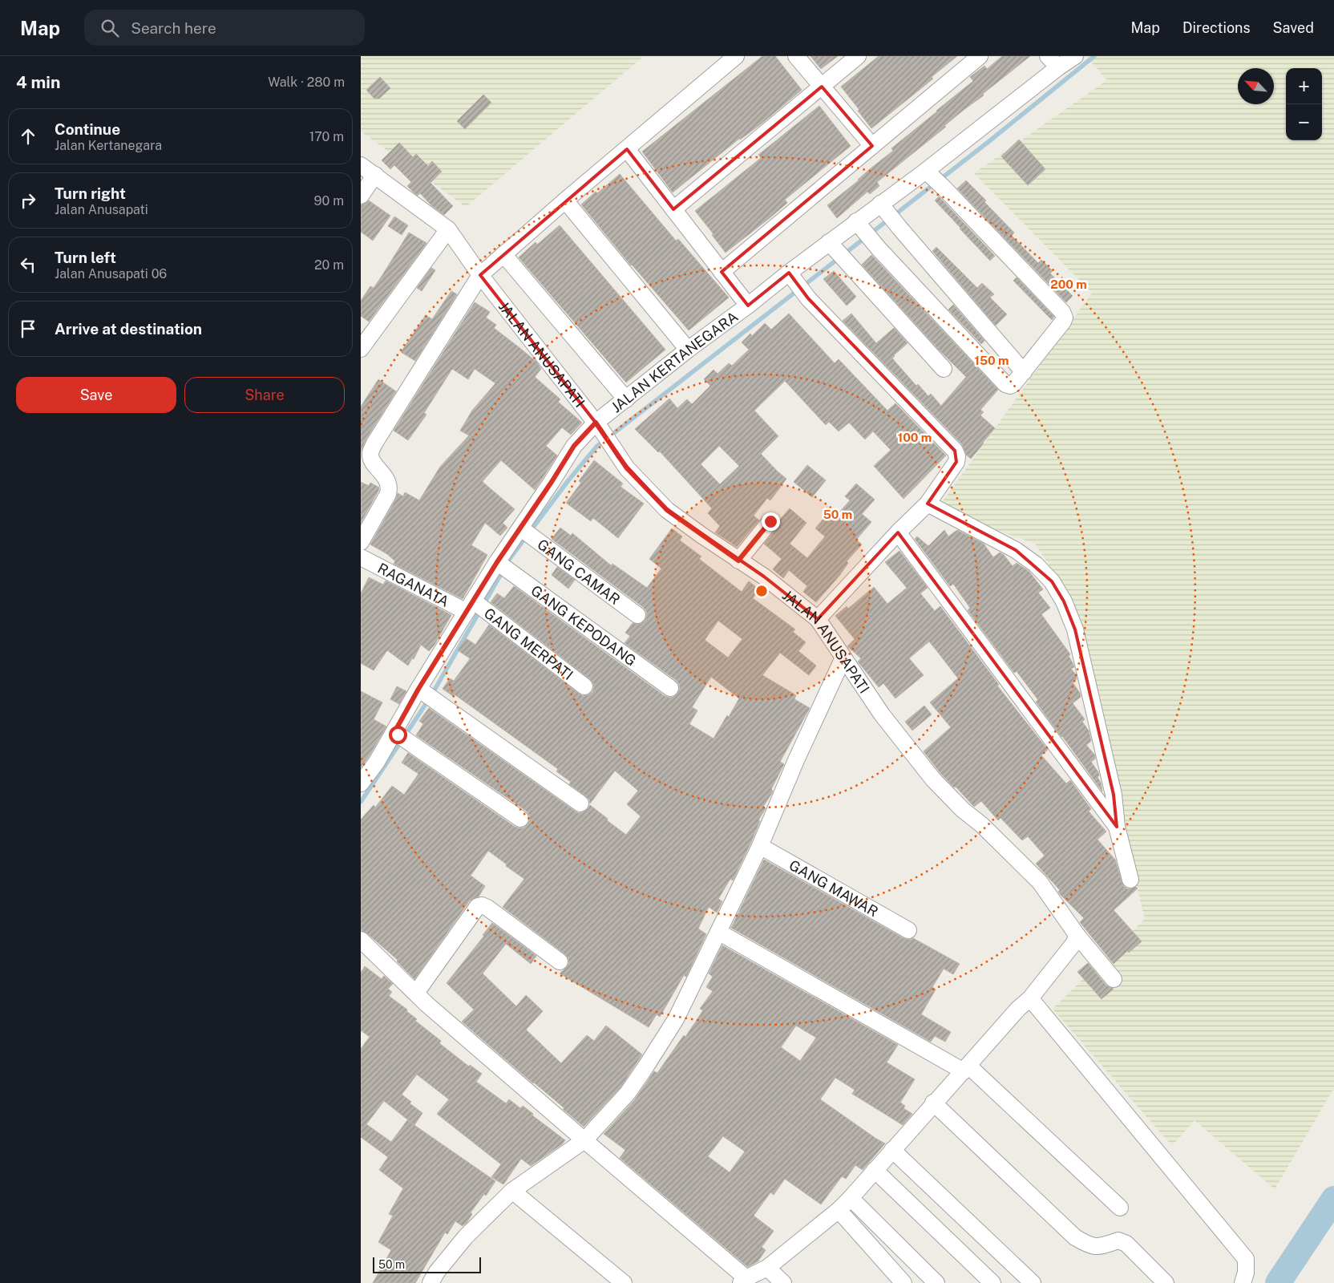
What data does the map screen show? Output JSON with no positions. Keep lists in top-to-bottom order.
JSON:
{
  "streets": {
    "street": [
      "JALAN ANUSAPATI",
      "JALAN KERTANEGARA",
      "GANG CAMAR",
      "RAGANATA",
      "GANG KEPODANG",
      "GANG MERPATI",
      "GANG MAWAR"
    ]
  },
  "crossings": [
    ["JALAN ANUSAPATI", "JALAN KERTANEGARA"],
    ["JALAN KERTANEGARA", "GANG CAMAR"],
    ["JALAN KERTANEGARA", "RAGANATA"],
    ["JALAN KERTANEGARA", "GANG KEPODANG"],
    ["JALAN KERTANEGARA", "GANG MERPATI"],
    ["RAGANATA", "GANG MERPATI"]
  ],
  "scale_bar": "50 m",
  "north": "top left",
  "page": {
    "header": "Map",
    "search": "Search here",
    "nav": ["Map", "Directions", "Saved"],
    "heading": ["4 min", "Walk · 280 m"],
    "map_buttons": ["+", "−"],
    "list": [
      ["Continue", "Jalan Kertanegara", "170 m"],
      ["Turn right", "Jalan Anusapati", "90 m"],
      ["Turn left", "Jalan Anusapati 06", "20 m"],
      "Arrive at destination"
    ],
    "buttons": ["Save", "Share"],
    "scale": "50 m"
  },
  "rings": [
    "200 m",
    "150 m",
    "100 m",
    "50 m"
  ]
}
